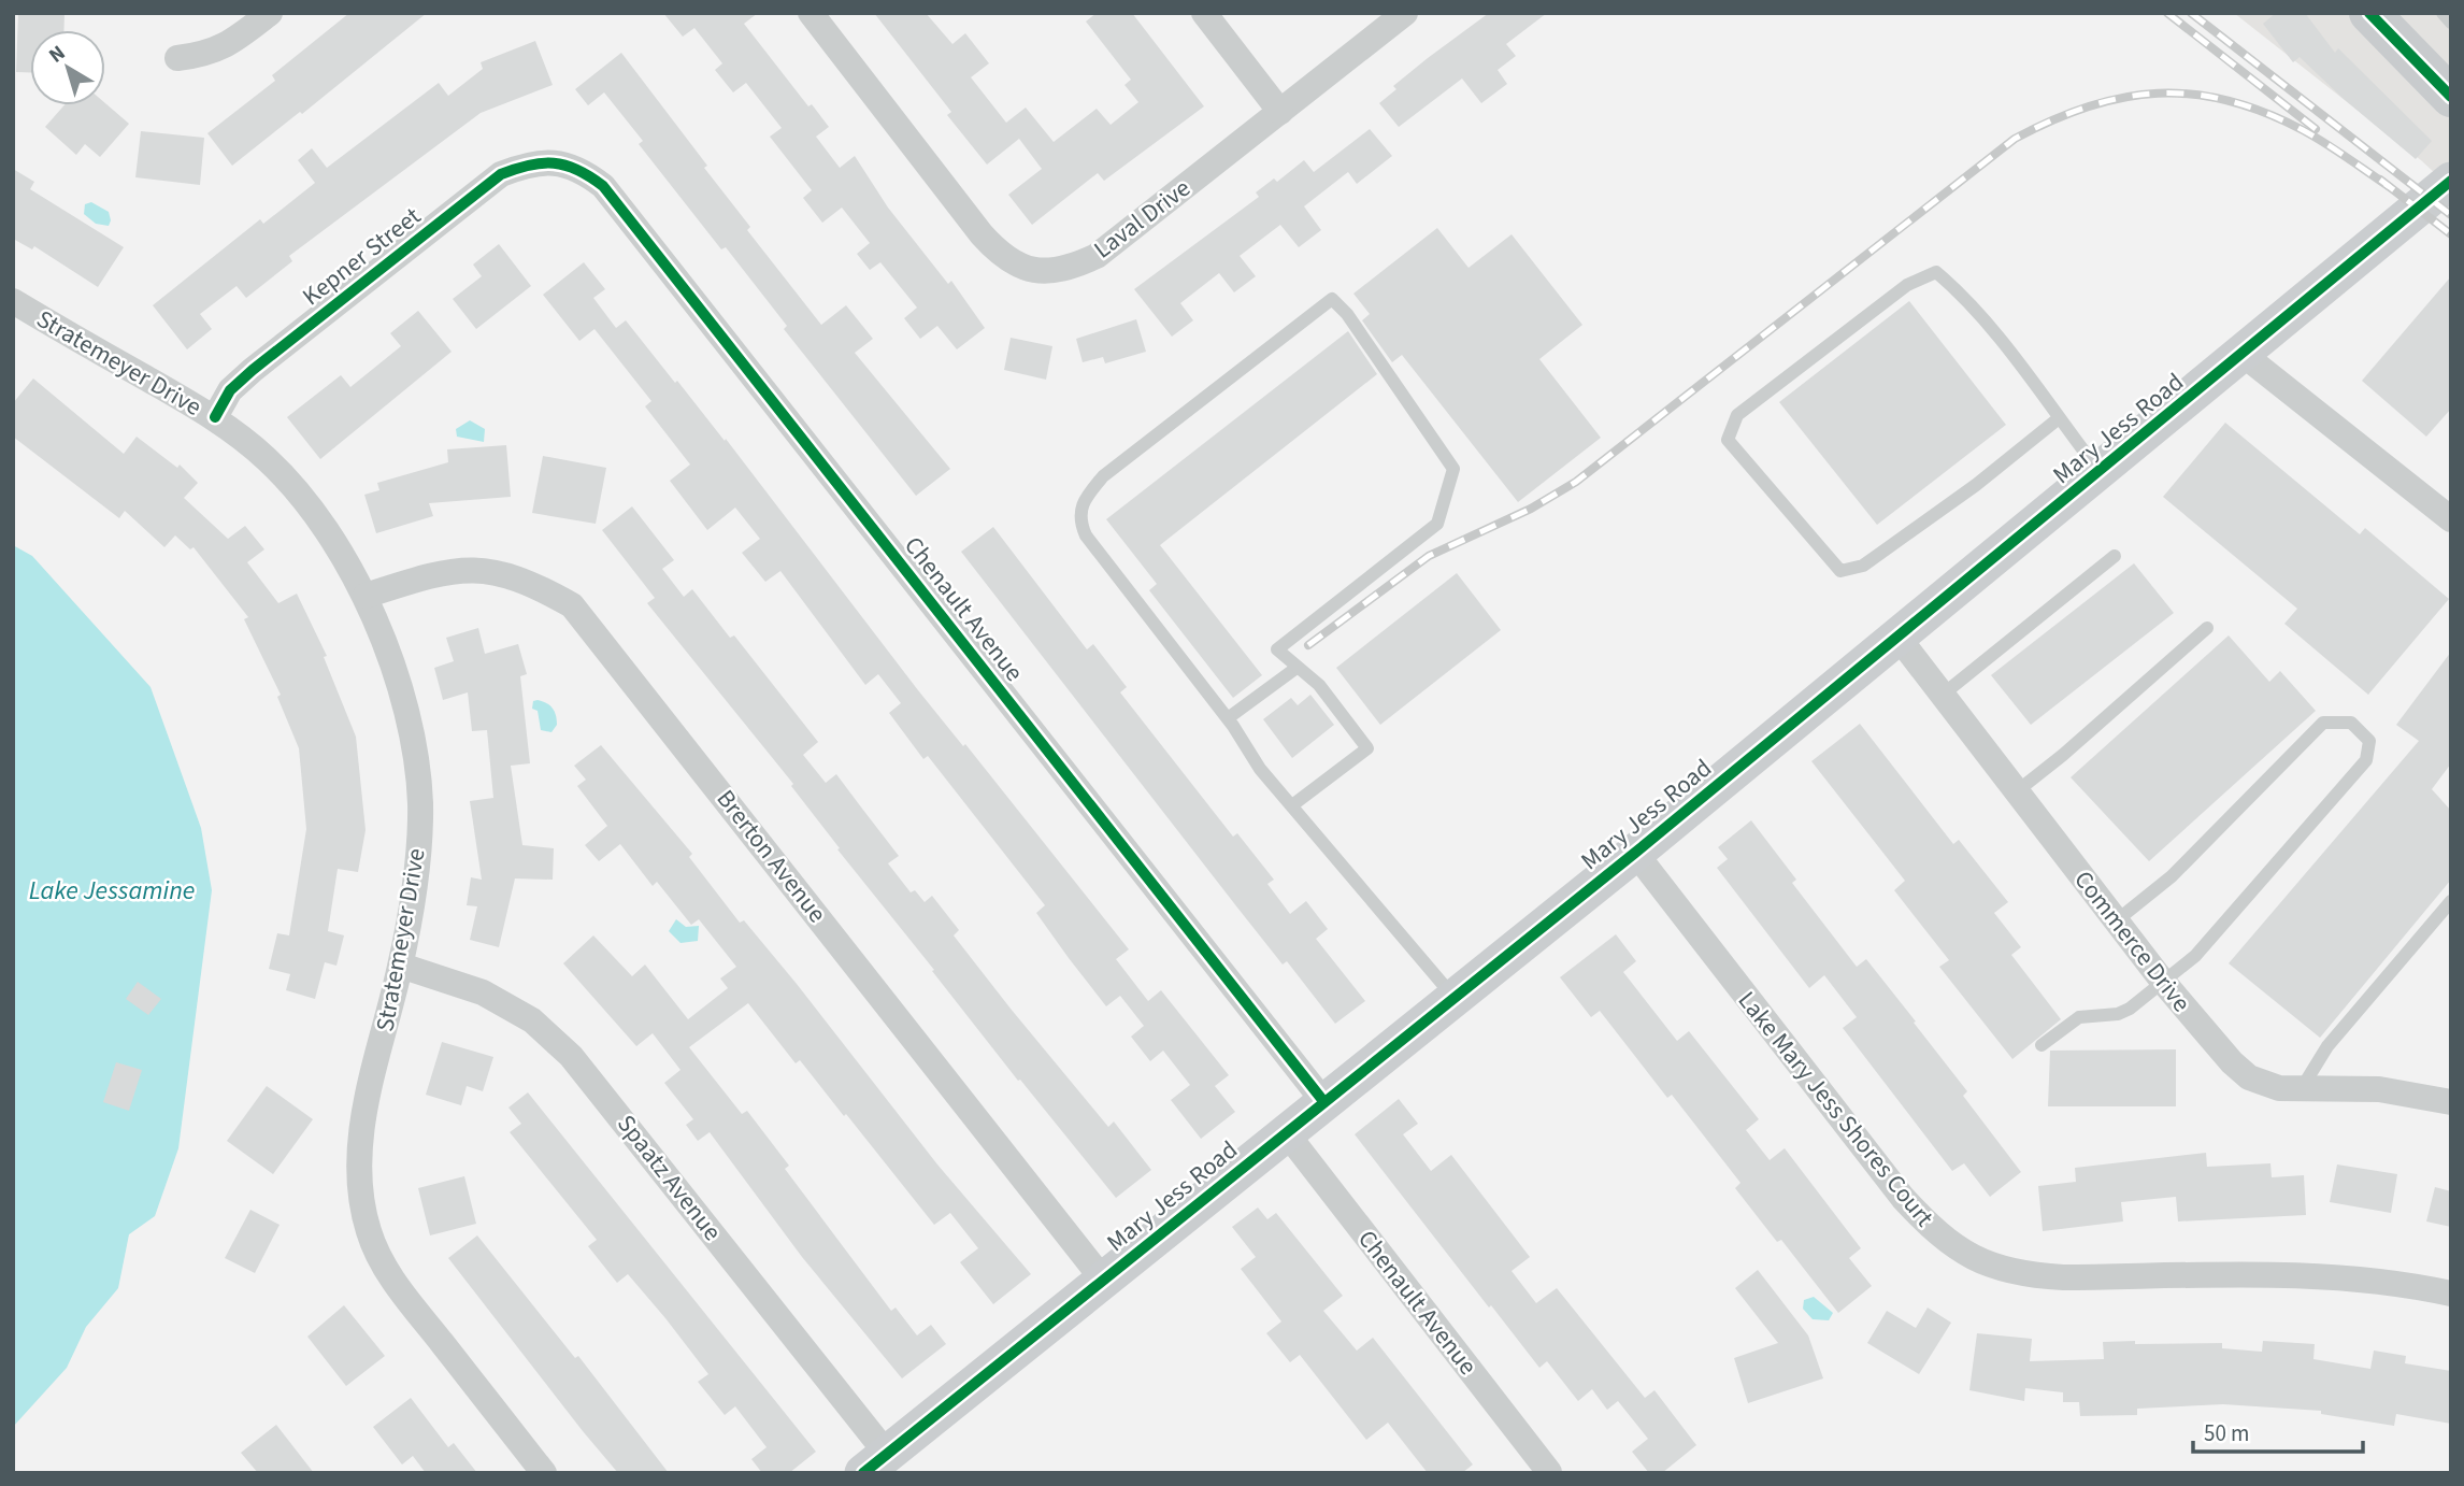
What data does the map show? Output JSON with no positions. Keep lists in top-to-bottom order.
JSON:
{
  "streets": {
    "street": [
      "Laval Drive",
      "Kepner Street",
      "Stratemeyer Drive",
      "Mary Jess Road",
      "Chenault Avenue",
      "Brerton Avenue",
      "Commerce Drive",
      "Lake Mary Jess Shores Court",
      "Spaatz Avenue"
    ]
  },
  "crossings": [
    ["Kepner Street", "Stratemeyer Drive"],
    ["Kepner Street", "Chenault Avenue"],
    ["Stratemeyer Drive", "Brerton Avenue"],
    ["Stratemeyer Drive", "Spaatz Avenue"],
    ["Mary Jess Road", "Chenault Avenue"],
    ["Mary Jess Road", "Brerton Avenue"],
    ["Mary Jess Road", "Commerce Drive"],
    ["Mary Jess Road", "Lake Mary Jess Shores Court"],
    ["Mary Jess Road", "Spaatz Avenue"]
  ],
  "water": ["Lake Jessamine"],
  "scale_bar": "50 m",
  "north": "top left"
}
